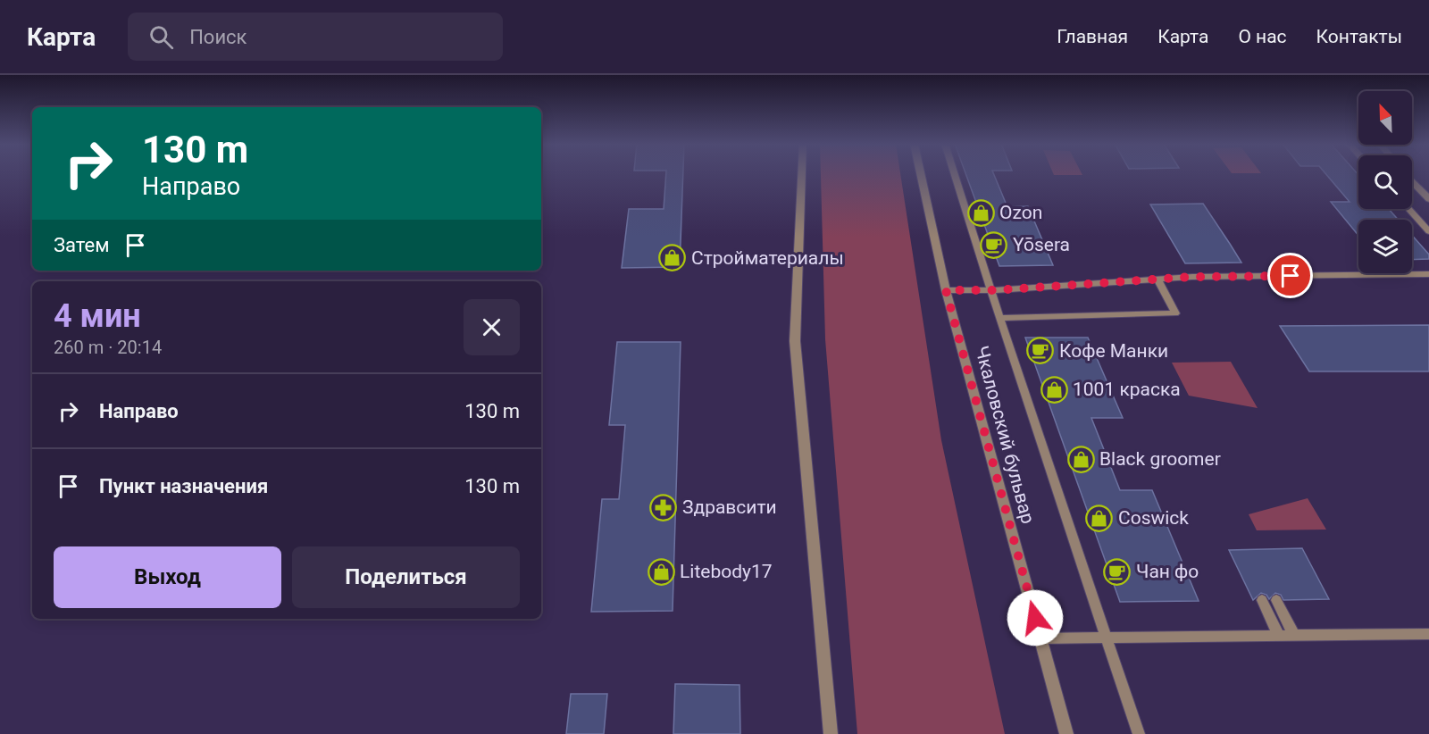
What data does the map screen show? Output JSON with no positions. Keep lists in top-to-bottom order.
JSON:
{
  "streets": {
    "street": ["Чкаловский бульвар"]
  },
  "places": {
    "shop": [
      "Ozon",
      "Стройматериалы",
      "1001 краска",
      "Black groomer",
      "Coswick",
      "Litebody17"
    ],
    "cafe": ["Yōsera", "Кофе Манки", "Чан фо"],
    "pharmacy": ["Здравсити"]
  },
  "north": "top left",
  "page": {
    "header": "Карта",
    "search": "Поиск",
    "nav": [
      "Главная",
      "Карта",
      "О нас",
      "Контакты"
    ],
    "turn": ["130 m", "Направо"],
    "then": "Затем",
    "heading": ["4 мин", "260 m · 20:14"],
    "list": [
      {
        "name": "Направо",
        "value": "130 m"
      },
      {
        "name": "Пункт назначения",
        "value": "130 m"
      }
    ],
    "buttons": ["Выход", "Поделиться"]
  }
}
